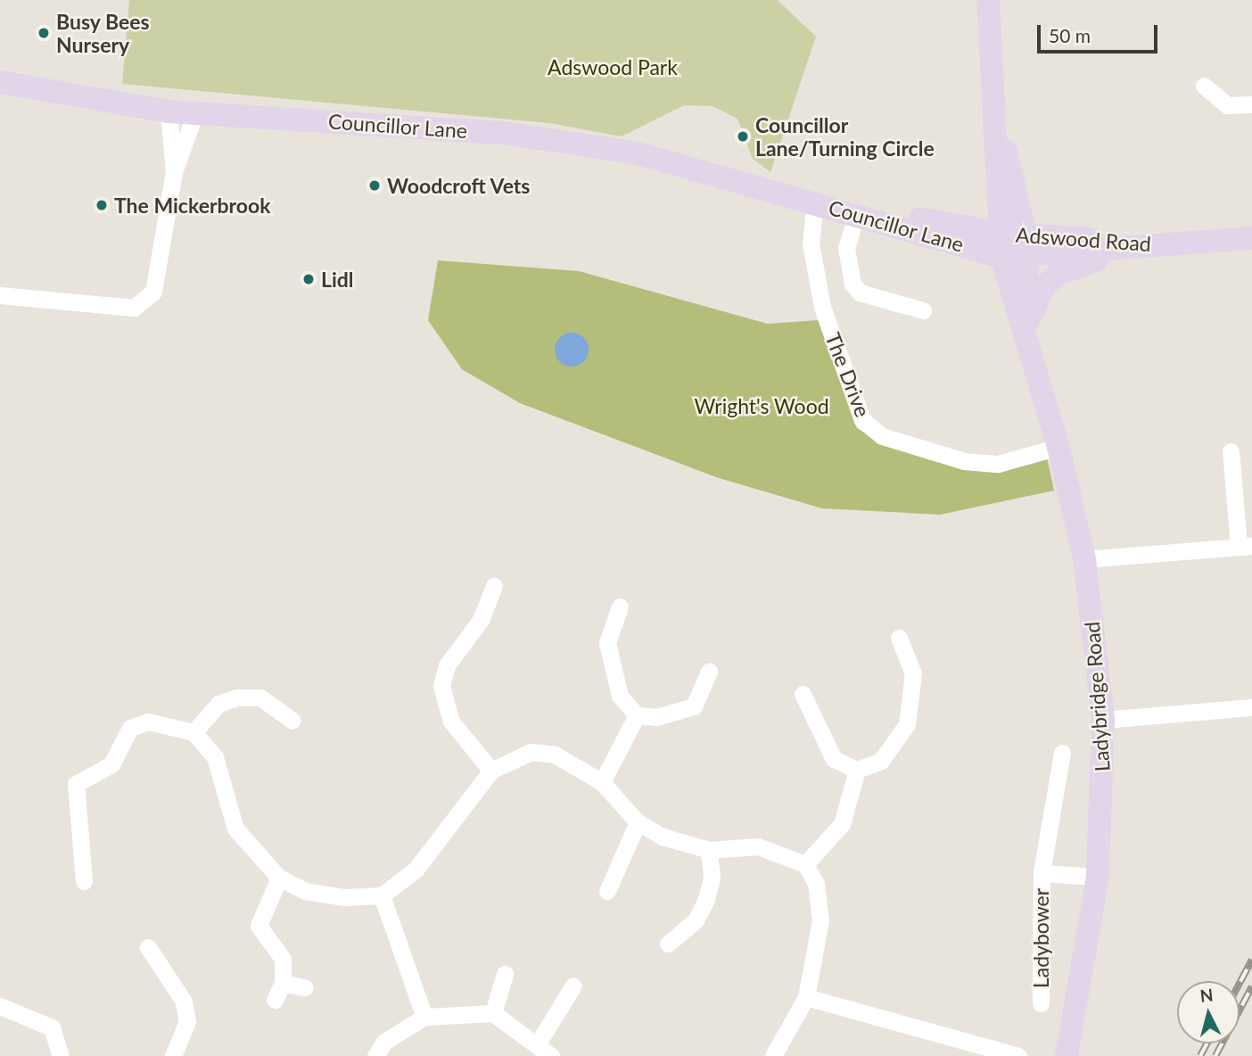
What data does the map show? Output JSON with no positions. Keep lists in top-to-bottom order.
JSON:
{
  "streets": {
    "street": [
      "Councillor Lane",
      "Adswood Road",
      "The Drive",
      "Ladybridge Road",
      "Ladybower"
    ]
  },
  "crossings": [
    ["Councillor Lane", "Adswood Road"],
    ["Councillor Lane", "The Drive"],
    ["Councillor Lane", "Ladybridge Road"],
    ["Adswood Road", "Ladybridge Road"],
    ["The Drive", "Ladybridge Road"],
    ["Ladybridge Road", "Ladybower"]
  ],
  "parks": ["Adswood Park", "Wright's Wood"],
  "places": [
    "Busy Bees Nursery",
    "Councillor Lane/Turning Circle",
    "Woodcroft Vets",
    "The Mickerbrook",
    "Lidl"
  ],
  "scale_bar": "50 m",
  "north": "top"
}
